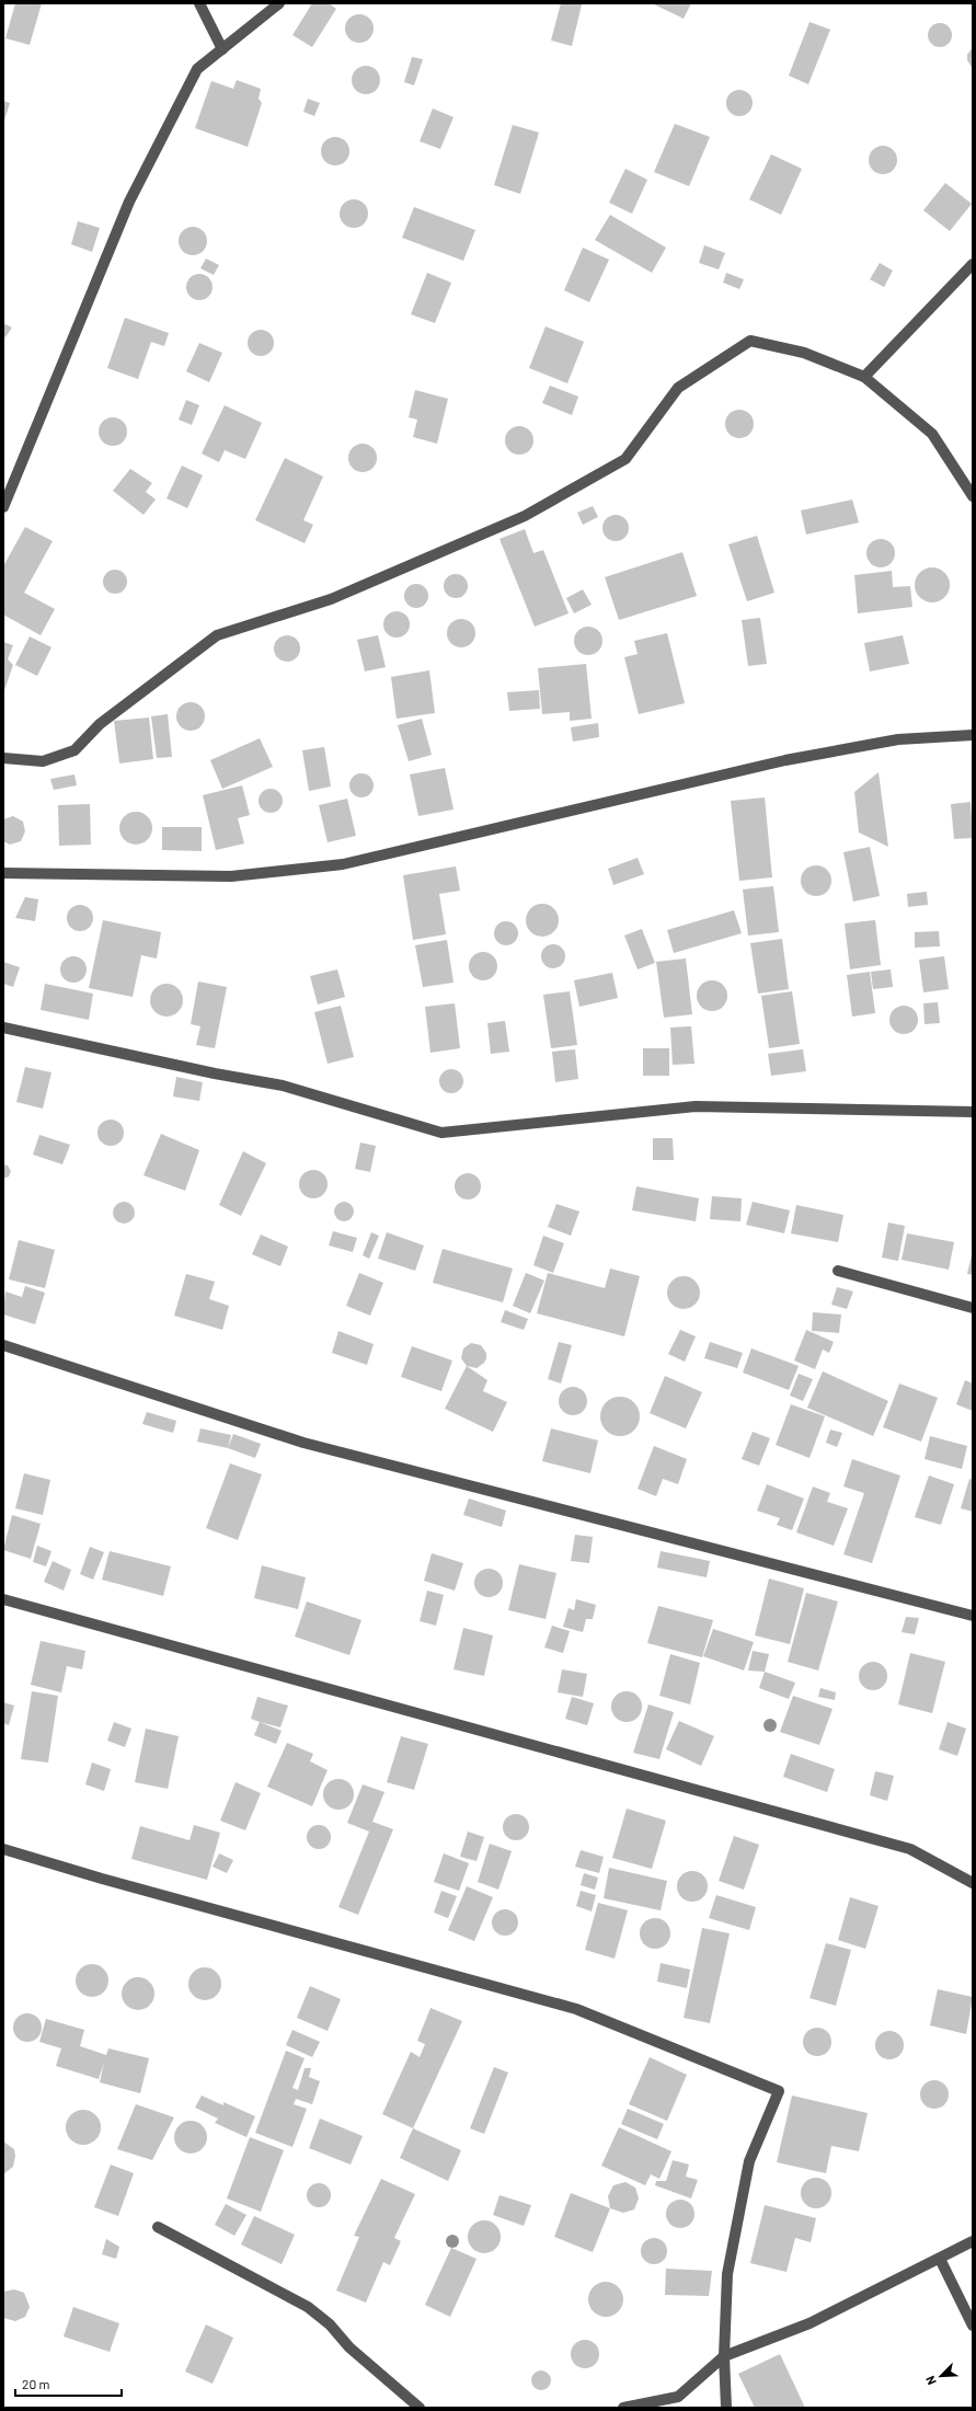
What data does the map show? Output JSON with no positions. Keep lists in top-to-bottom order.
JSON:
{
  "scale_bar": "20 m",
  "north": "bottom left"
}
